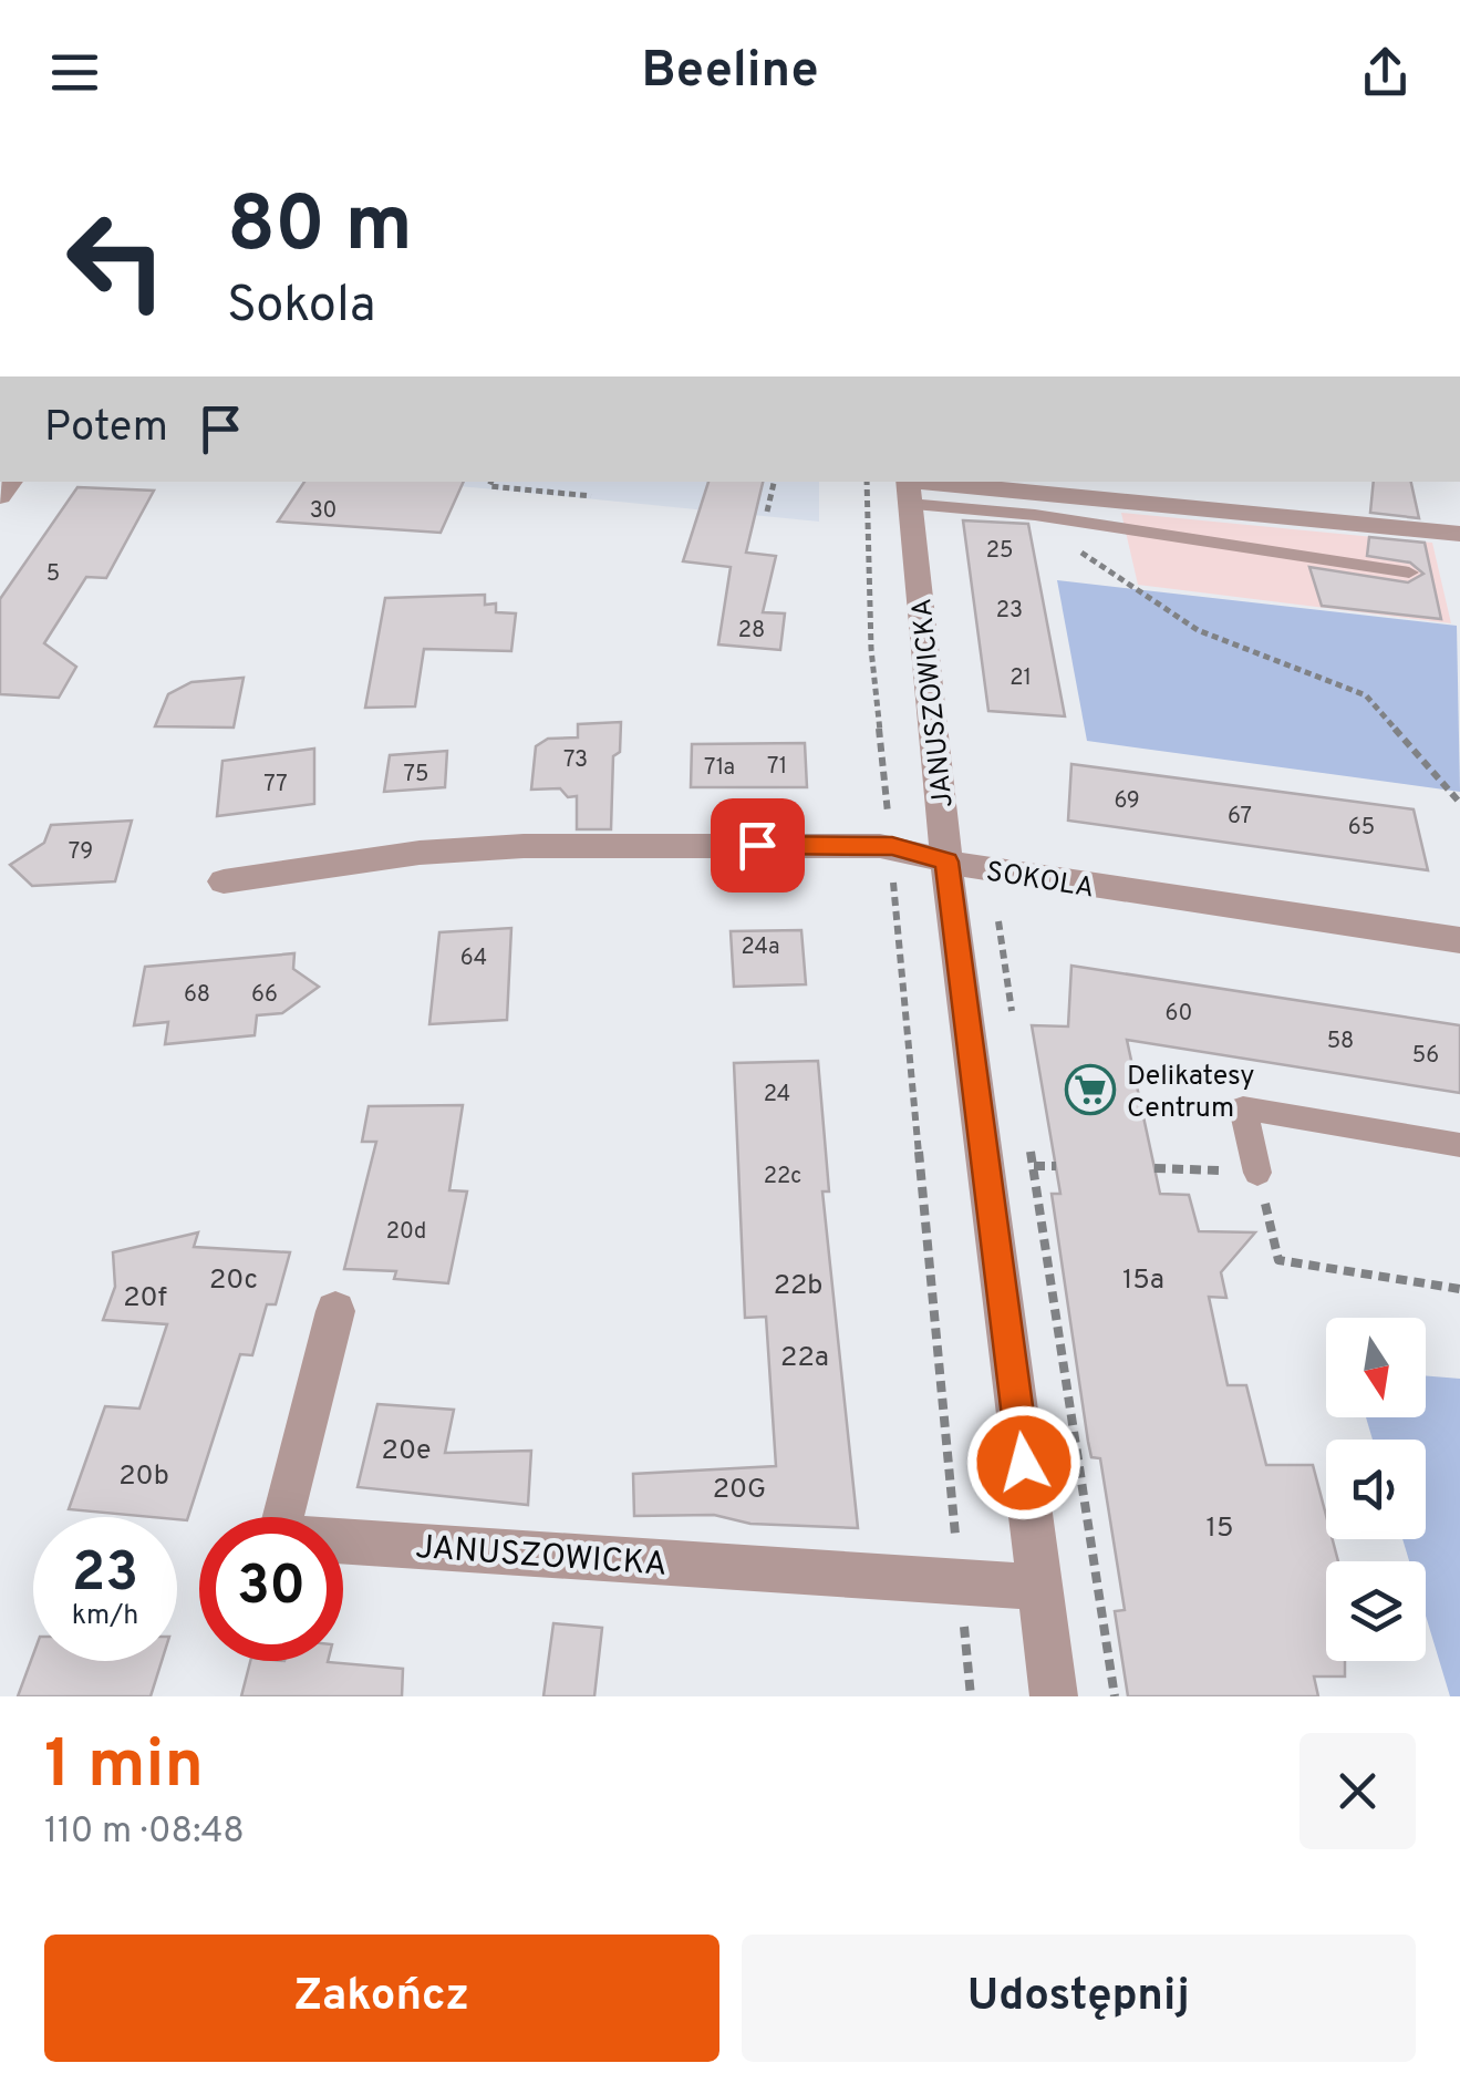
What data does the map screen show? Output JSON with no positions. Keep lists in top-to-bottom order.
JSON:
{
  "streets": {
    "street": ["JANUSZOWICKA", "SOKOLA"]
  },
  "crossings": [
    ["JANUSZOWICKA", "SOKOLA"]
  ],
  "places": {
    "supermarket": ["Delikatesy Centrum"]
  },
  "house_numbers": [
    "30",
    "25",
    "5",
    "23",
    "28",
    "21",
    "73",
    "71",
    "71a",
    "75",
    "77",
    "69",
    "67",
    "65",
    "79",
    "24a",
    "64",
    "68",
    "66",
    "60",
    "58",
    "56",
    "24",
    "22c",
    "20d",
    "20c",
    "15a",
    "22b",
    "20f",
    "22a",
    "20e",
    "20b",
    "20G",
    "15"
  ],
  "north": "bottom",
  "page": {
    "header": "Beeline",
    "turn": ["80 m", "Sokola"],
    "then": "Potem",
    "speed": "23 km/h",
    "limit": "30",
    "heading": ["1 min", "110 m · 08:48"],
    "buttons": ["Zakończ", "Udostępnij"]
  }
}
